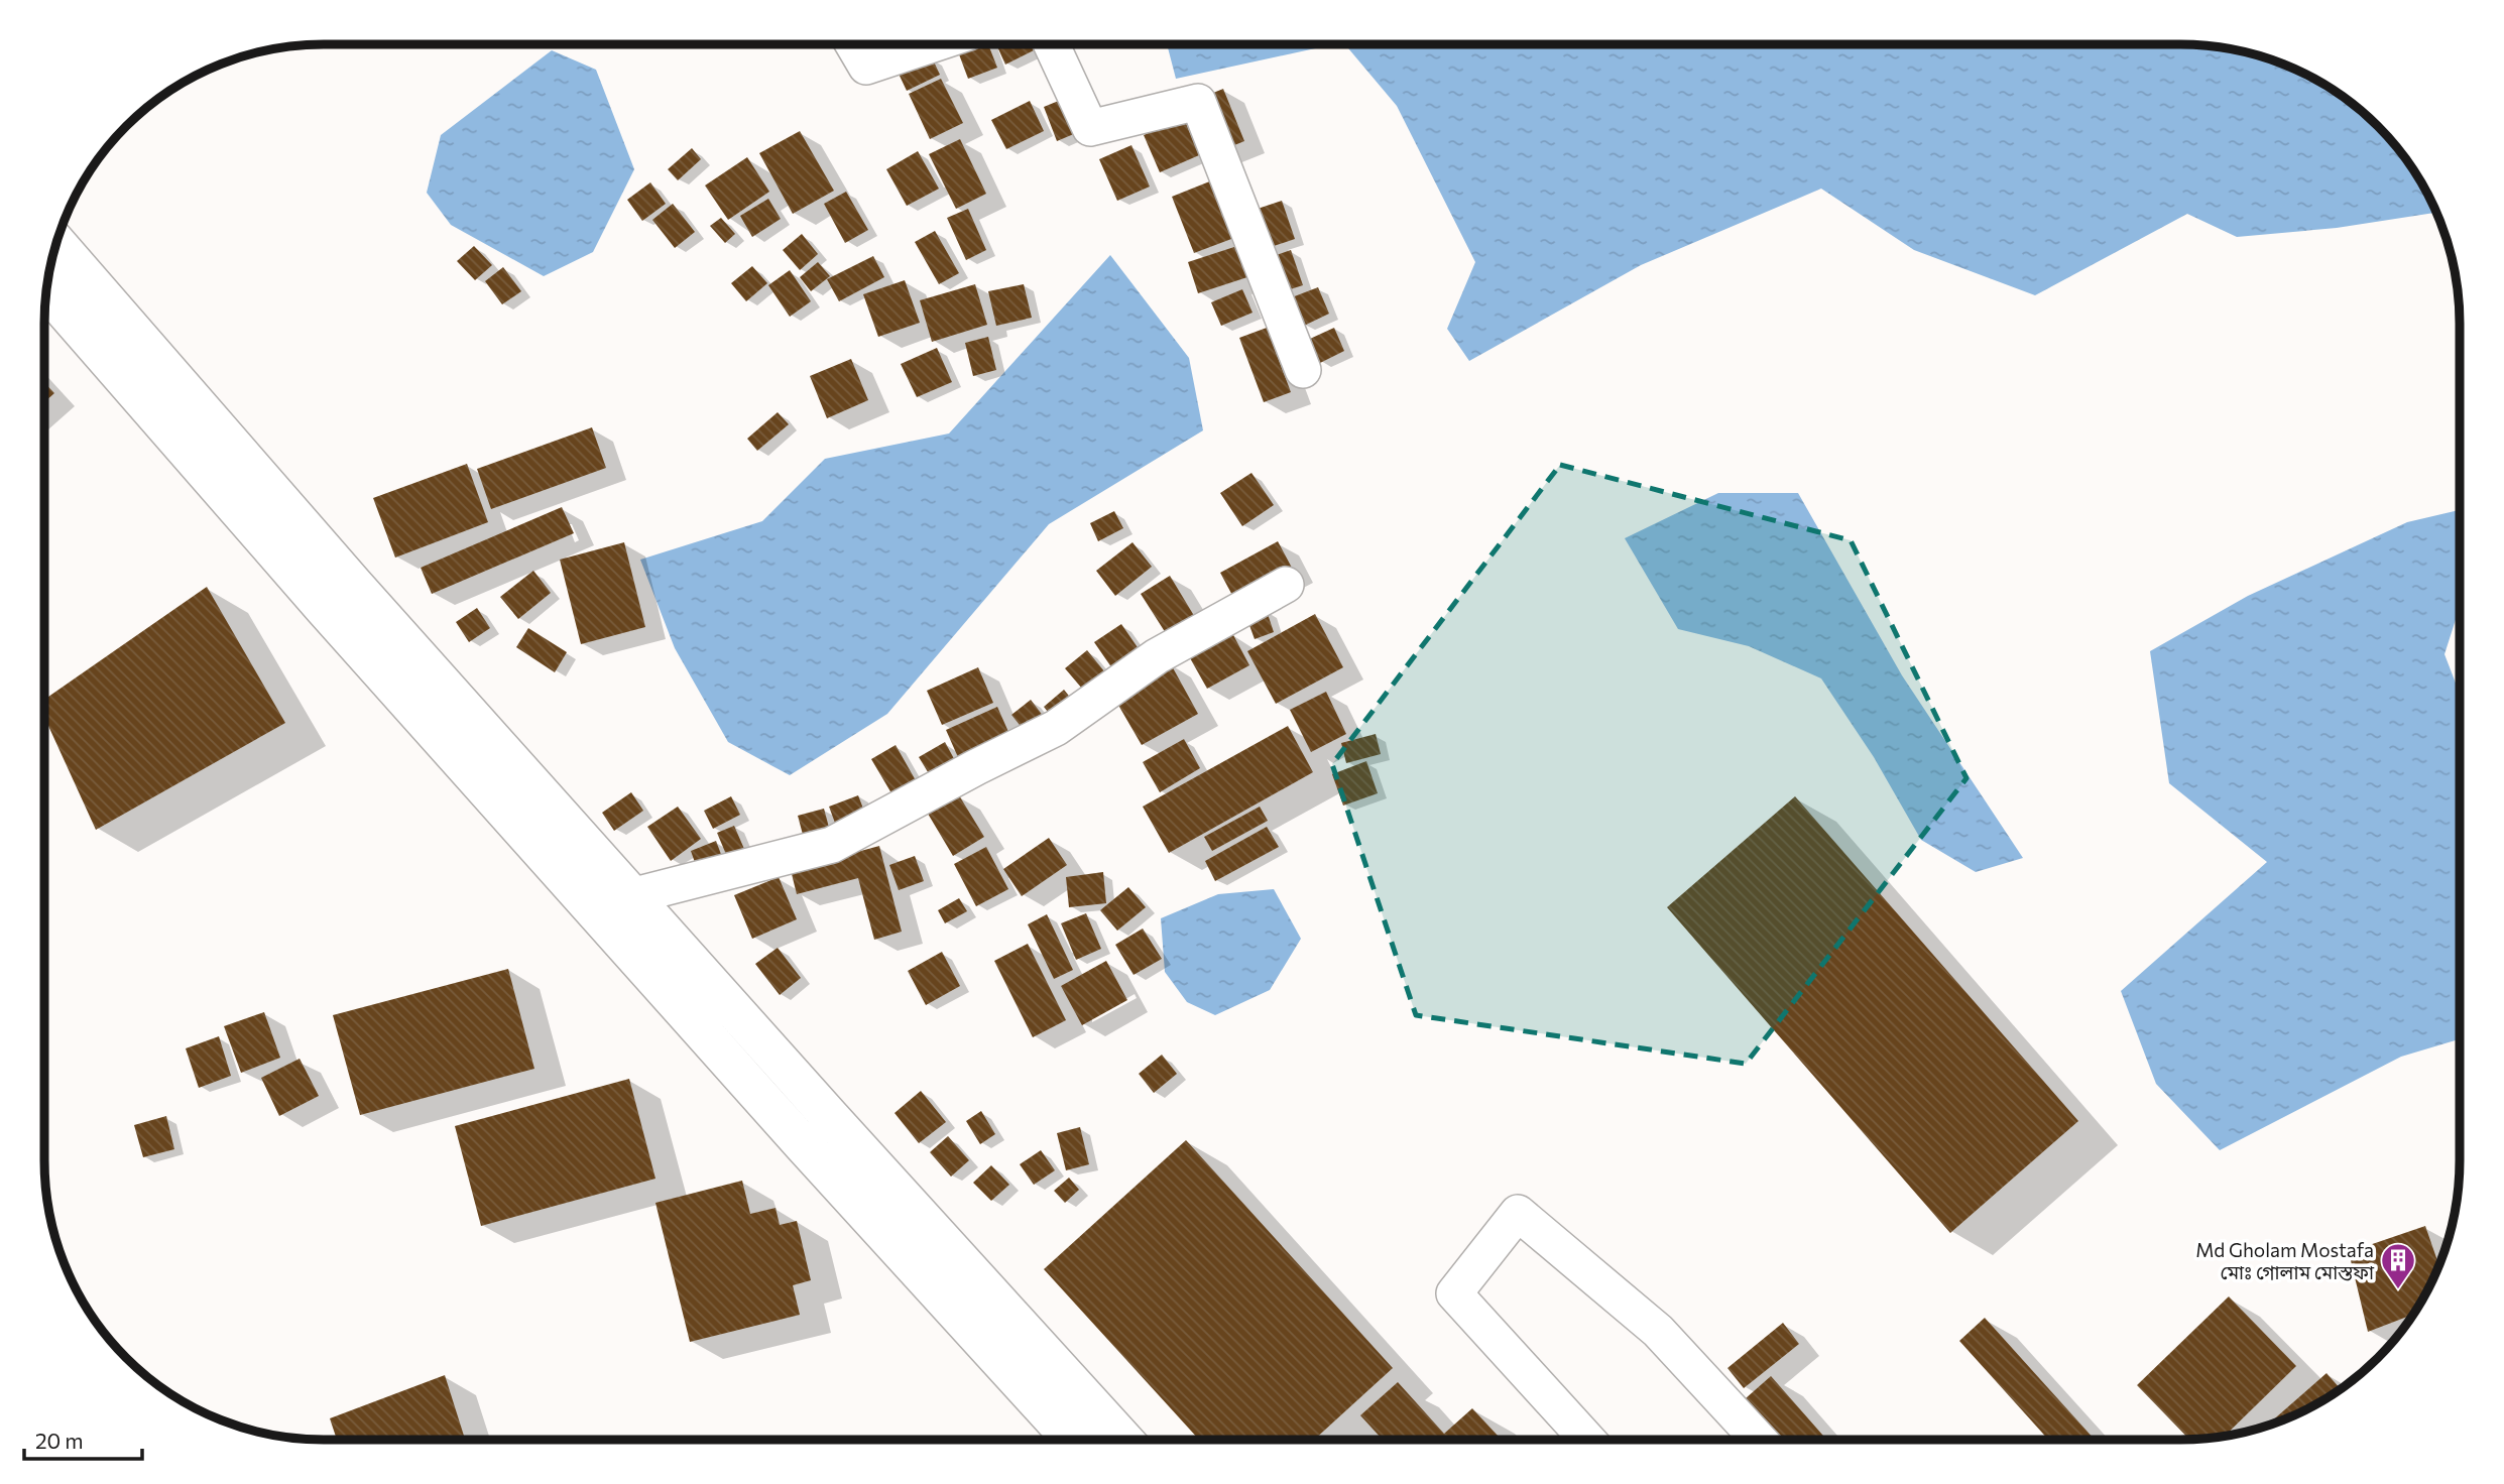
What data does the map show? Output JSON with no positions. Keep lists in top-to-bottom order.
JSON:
{
  "places": {
    "building": ["Md Gholam Mostafa মোঃ গোলাম মোস্তফা"]
  },
  "scale_bar": "20 m"
}
